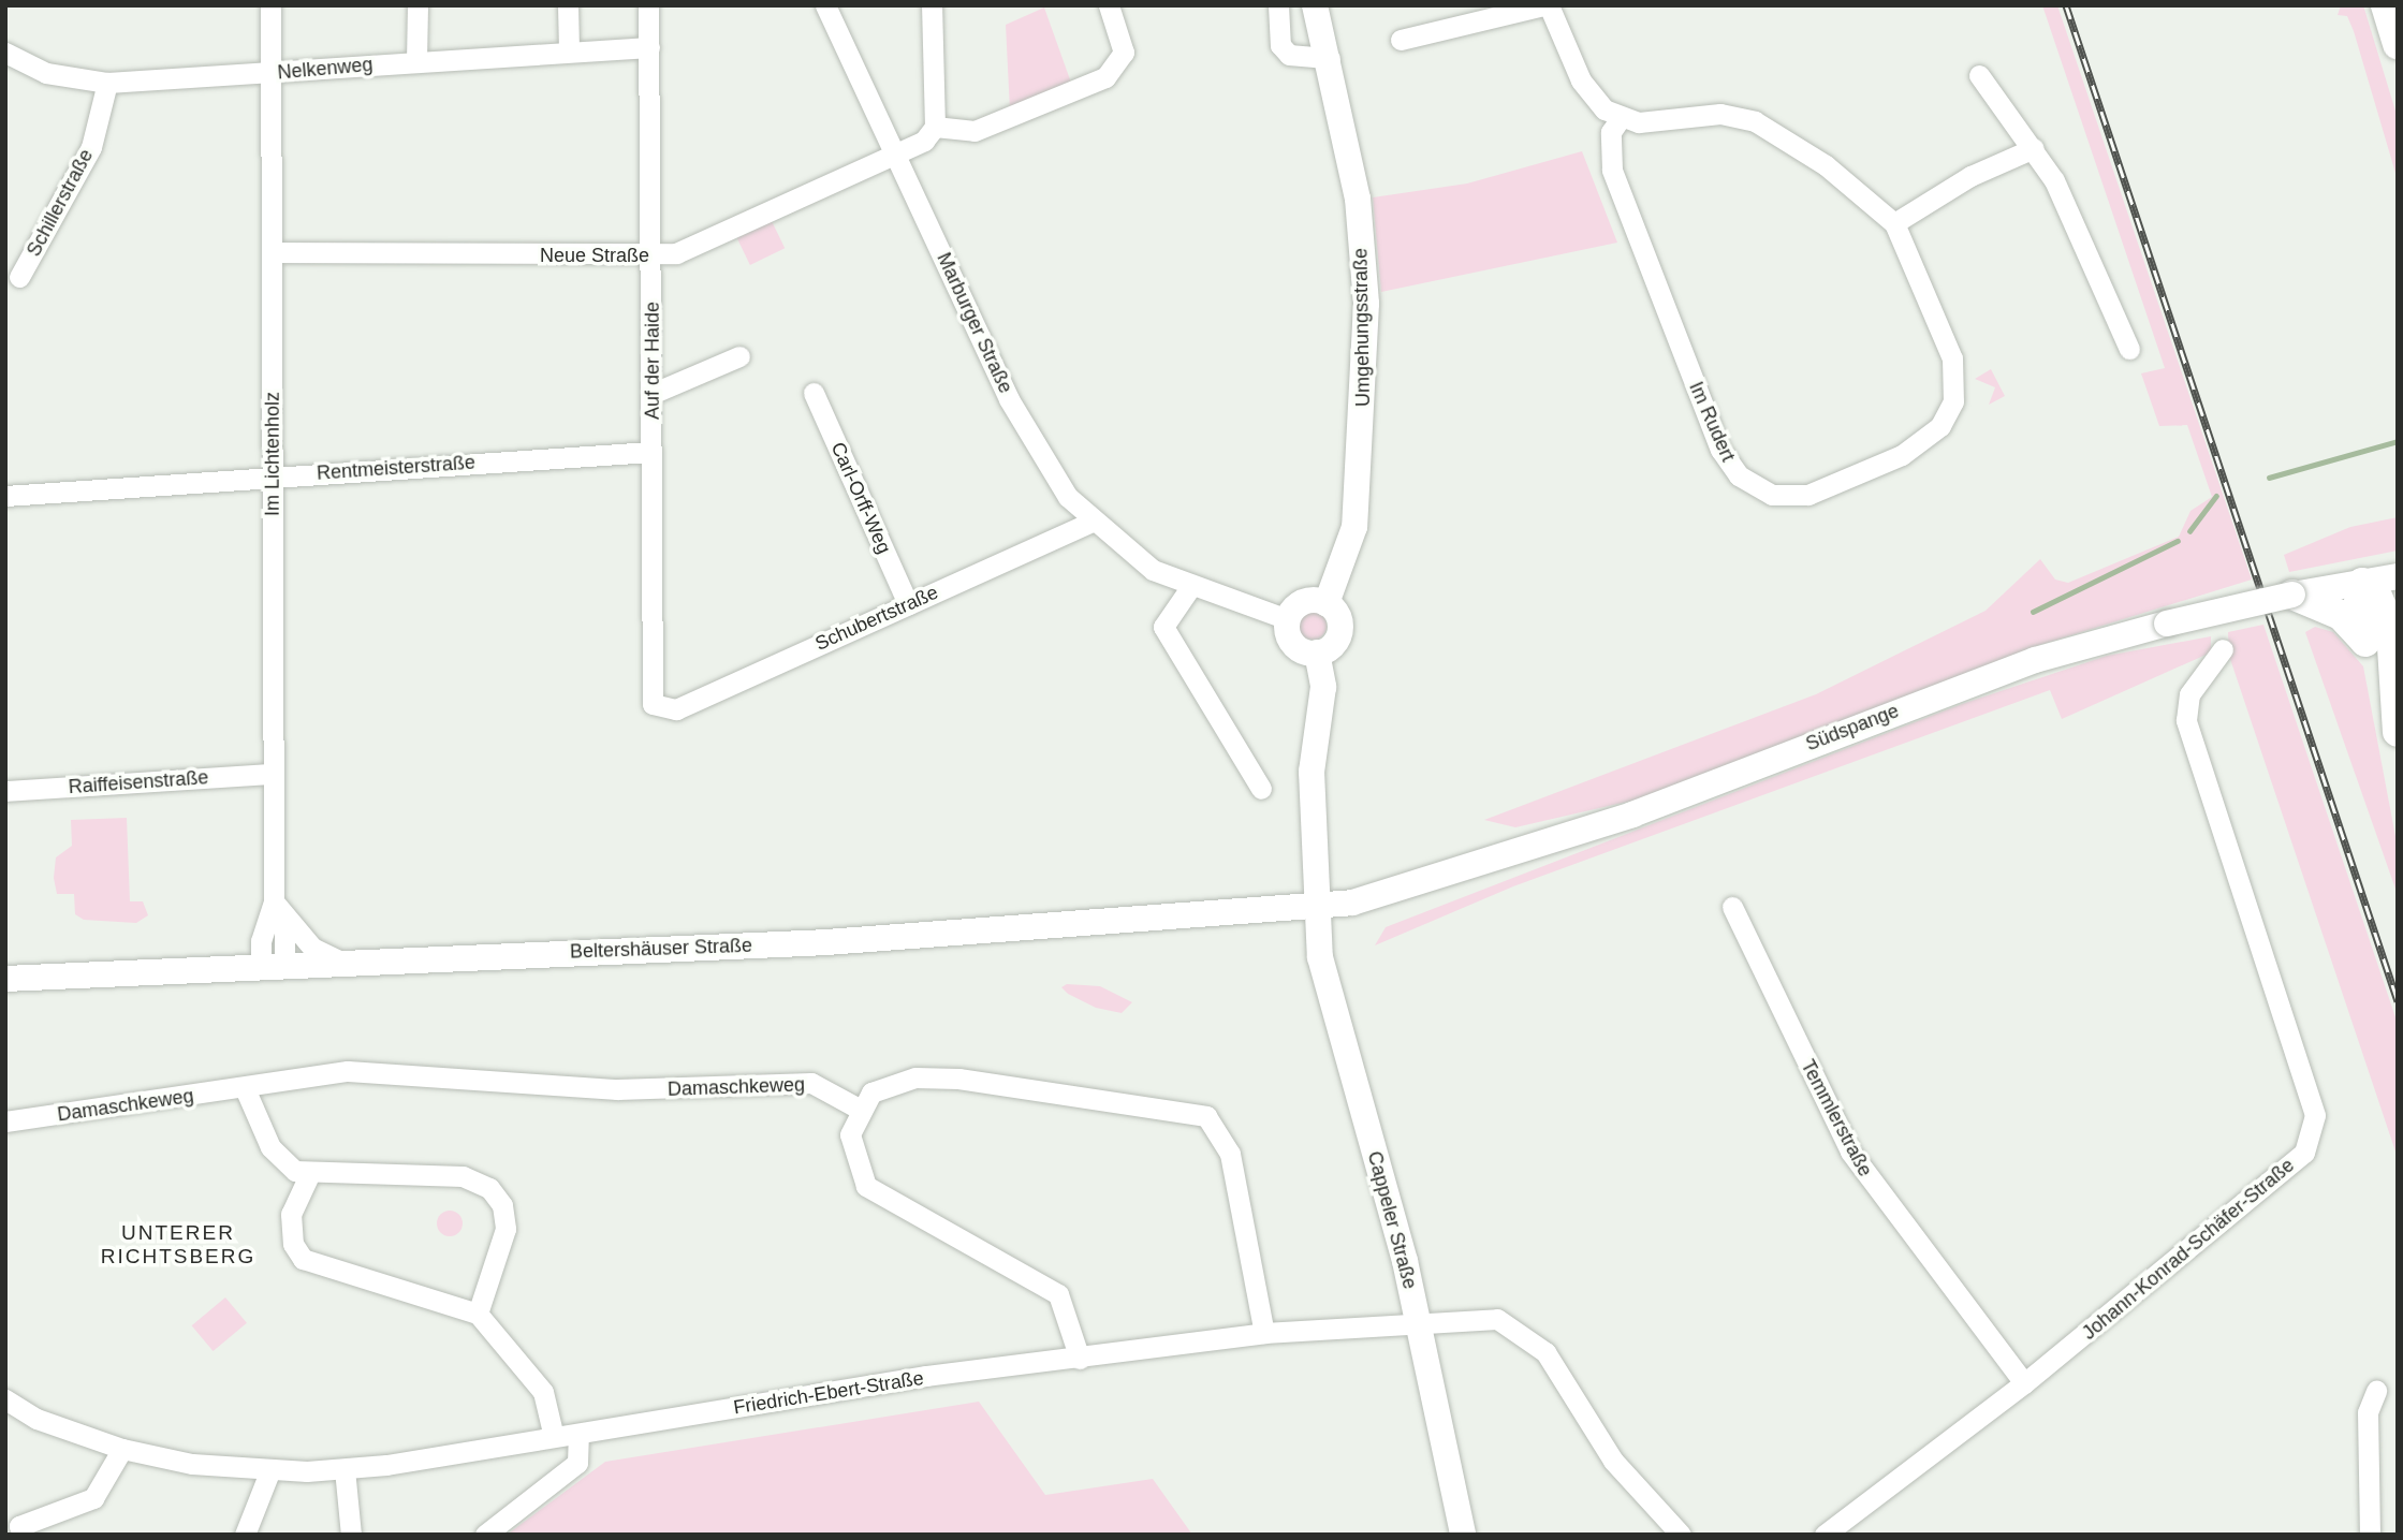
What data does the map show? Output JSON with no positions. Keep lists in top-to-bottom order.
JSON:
{
  "streets": {
    "main road": [
      "Umgehungsstraße",
      "Südspange",
      "Beltershäuser Straße",
      "Cappeler Straße"
    ],
    "street": [
      "Nelkenweg",
      "Schillerstraße",
      "Neue Straße",
      "Marburger Straße",
      "Auf der Haide",
      "Im Rudert",
      "Im Lichtenholz",
      "Rentmeisterstraße",
      "Carl-Orff-Weg",
      "Schubertstraße",
      "Raiffeisenstraße",
      "Damaschkeweg",
      "Temmlerstraße",
      "Johann-Konrad-Schäfer-Straße",
      "Friedrich-Ebert-Straße"
    ]
  },
  "crossings": [
    ["Nelkenweg", "Schillerstraße"],
    ["Nelkenweg", "Auf der Haide"],
    ["Nelkenweg", "Im Lichtenholz"],
    ["Neue Straße", "Marburger Straße"],
    ["Neue Straße", "Auf der Haide"],
    ["Neue Straße", "Im Lichtenholz"],
    ["Marburger Straße", "Umgehungsstraße"],
    ["Marburger Straße", "Schubertstraße"],
    ["Auf der Haide", "Rentmeisterstraße"],
    ["Auf der Haide", "Schubertstraße"],
    ["Im Lichtenholz", "Rentmeisterstraße"],
    ["Im Lichtenholz", "Raiffeisenstraße"],
    ["Im Lichtenholz", "Beltershäuser Straße"],
    ["Carl-Orff-Weg", "Schubertstraße"],
    ["Südspange", "Beltershäuser Straße"],
    ["Südspange", "Cappeler Straße"],
    ["Beltershäuser Straße", "Cappeler Straße"],
    ["Temmlerstraße", "Johann-Konrad-Schäfer-Straße"],
    ["Cappeler Straße", "Friedrich-Ebert-Straße"]
  ],
  "districts": ["UNTERER RICHTSBERG"]
}
